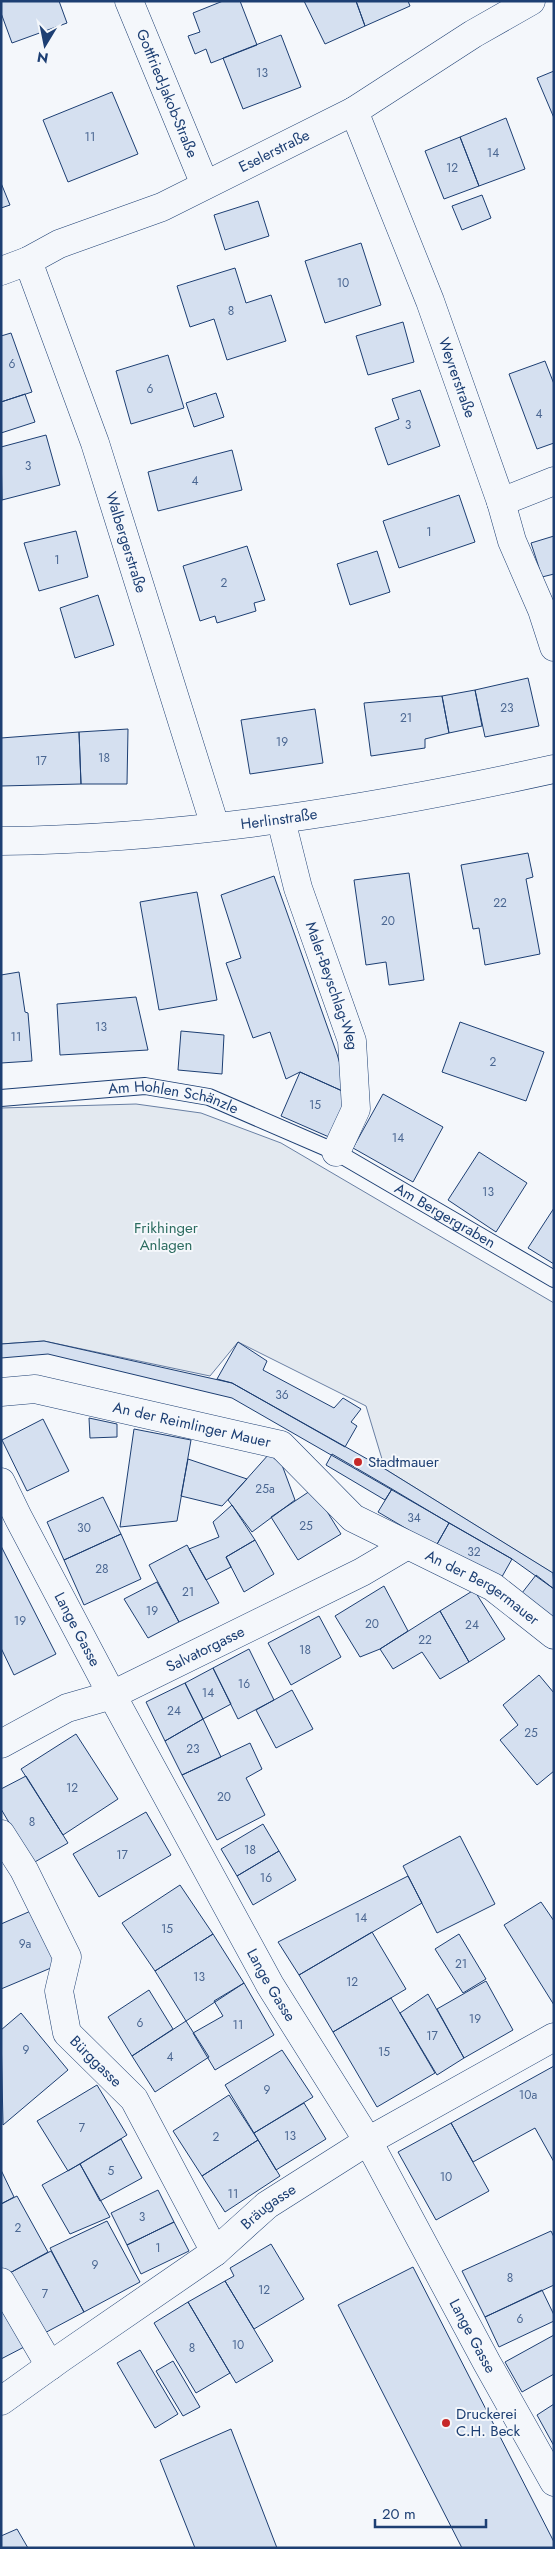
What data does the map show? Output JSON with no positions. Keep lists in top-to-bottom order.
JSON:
{
  "streets": {
    "street": [
      "Gottfried-Jakob-Straße",
      "Eselerstraße",
      "Weyrerstraße",
      "Walbergerstraße",
      "Herlinstraße",
      "Maler-Beyschlag-Weg",
      "An der Reimlinger Mauer",
      "An der Bergermauer",
      "Lange Gasse",
      "Salvatorgasse",
      "Bürggasse",
      "Bräugasse"
    ],
    "lane": ["Am Hohlen Schänzle", "Am Bergergraben"]
  },
  "crossings": [
    ["Gottfried-Jakob-Straße", "Eselerstraße"],
    ["Eselerstraße", "Weyrerstraße"],
    ["Eselerstraße", "Walbergerstraße"],
    ["Walbergerstraße", "Herlinstraße"],
    ["Herlinstraße", "Maler-Beyschlag-Weg"],
    ["Maler-Beyschlag-Weg", "Am Hohlen Schänzle"],
    ["Maler-Beyschlag-Weg", "Am Bergergraben"],
    ["Am Hohlen Schänzle", "Am Bergergraben"],
    ["An der Reimlinger Mauer", "An der Bergermauer"],
    ["An der Reimlinger Mauer", "Salvatorgasse"],
    ["An der Bergermauer", "Salvatorgasse"],
    ["Lange Gasse", "Salvatorgasse"],
    ["Lange Gasse", "Bräugasse"],
    ["Bürggasse", "Bräugasse"]
  ],
  "parks": ["Frikhinger Anlagen"],
  "places": ["Stadtmauer", "Druckerei C.H. Beck"],
  "house_numbers": [
    "13",
    "11",
    "14",
    "12",
    "10",
    "8",
    "6",
    "6",
    "4",
    "3",
    "3",
    "4",
    "1",
    "1",
    "2",
    "23",
    "21",
    "19",
    "18",
    "17",
    "22",
    "20",
    "13",
    "11",
    "2",
    "15",
    "14",
    "13",
    "36",
    "25a",
    "34",
    "25",
    "30",
    "32",
    "28",
    "21",
    "19",
    "19",
    "20",
    "24",
    "22",
    "18",
    "16",
    "14",
    "24",
    "25",
    "23",
    "12",
    "20",
    "8",
    "18",
    "17",
    "16",
    "14",
    "15",
    "9a",
    "21",
    "13",
    "12",
    "19",
    "6",
    "11",
    "17",
    "9",
    "15",
    "4",
    "9",
    "10a",
    "7",
    "13",
    "2",
    "5",
    "10",
    "11",
    "3",
    "2",
    "1",
    "9",
    "8",
    "12",
    "7",
    "6",
    "10",
    "8"
  ],
  "scale_bar": "20 m",
  "north": "bottom"
}
